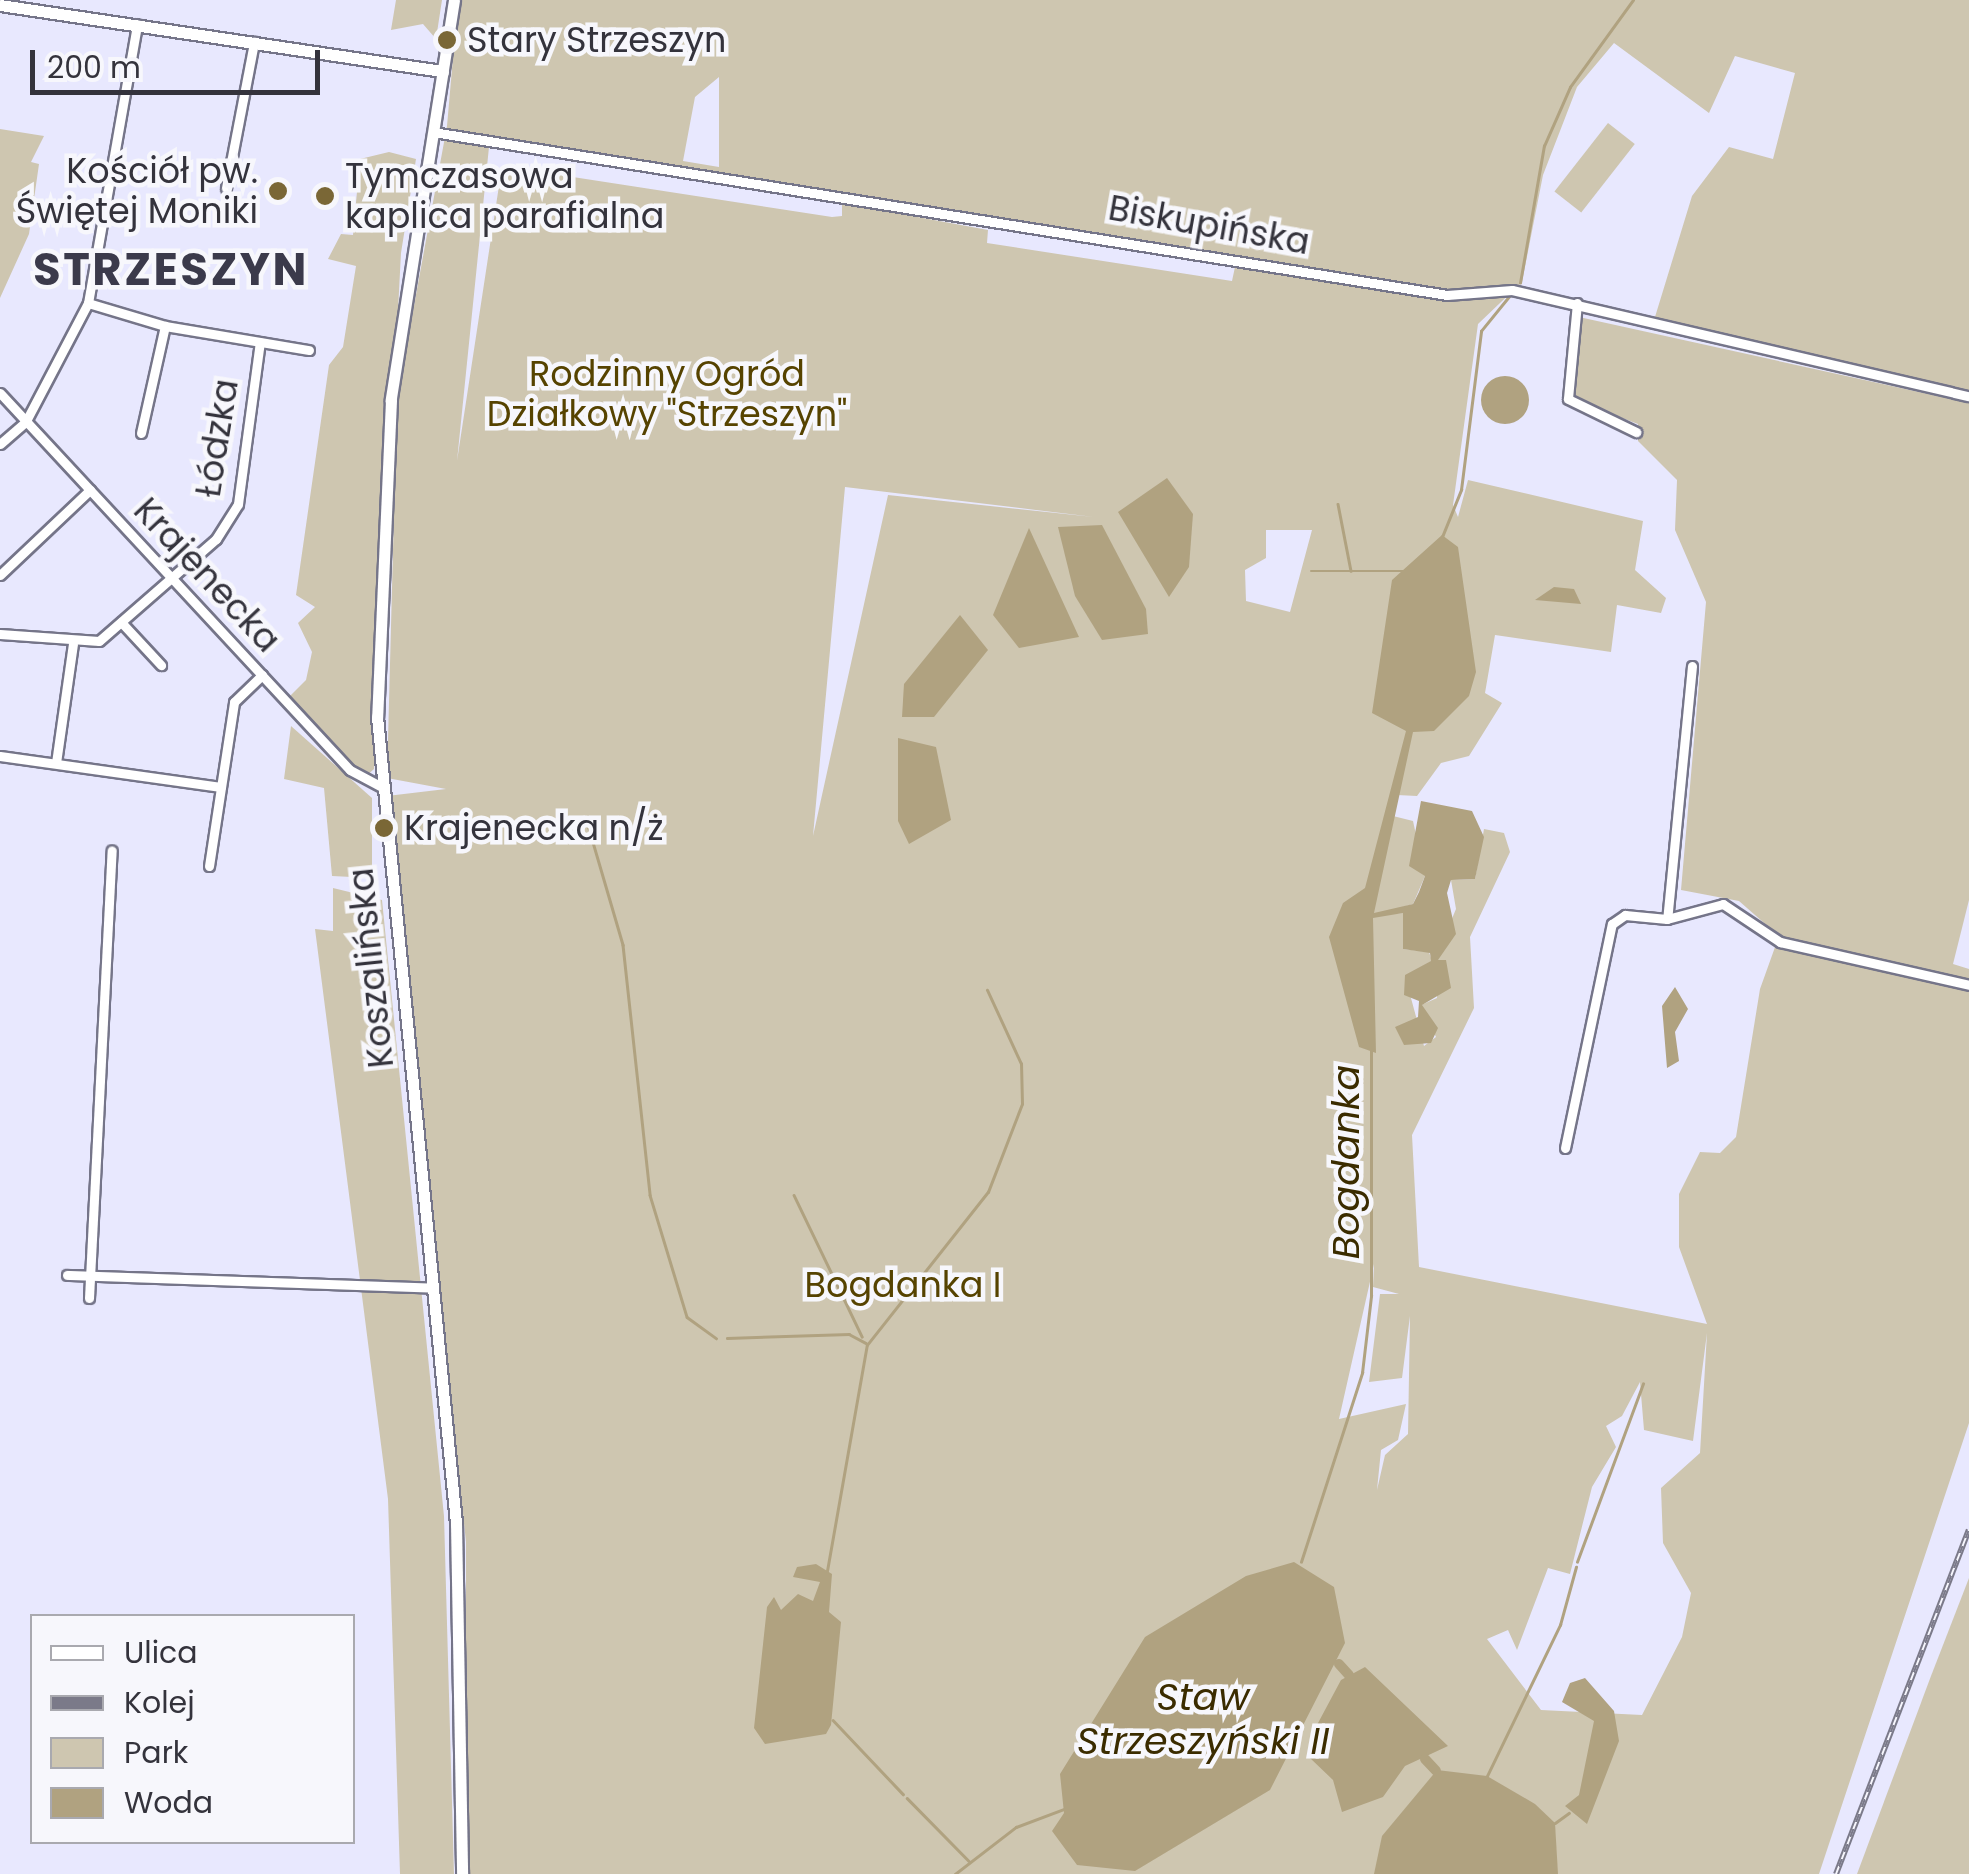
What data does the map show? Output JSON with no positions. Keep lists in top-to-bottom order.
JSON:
{
  "streets": {
    "street": [
      "Biskupińska",
      "Łódzka",
      "Krajenecka",
      "Koszalińska"
    ]
  },
  "crossings": [
    ["Biskupińska", "Koszalińska"],
    ["Łódzka", "Krajenecka"],
    ["Krajenecka", "Koszalińska"]
  ],
  "districts": ["STRZESZYN"],
  "water": ["Bogdanka", "Staw Strzeszyński II"],
  "parks": ["Rodzinny Ogród Działkowy \"Strzeszyn\"", "Bogdanka I"],
  "places": [
    "Stary Strzeszyn",
    "Kościół pw. Świętej Moniki",
    "Tymczasowa kaplica parafialna",
    "Krajenecka n/ż"
  ],
  "legend": [
    "Ulica",
    "Kolej",
    "Park",
    "Woda"
  ],
  "scale_bar": "200 m"
}
